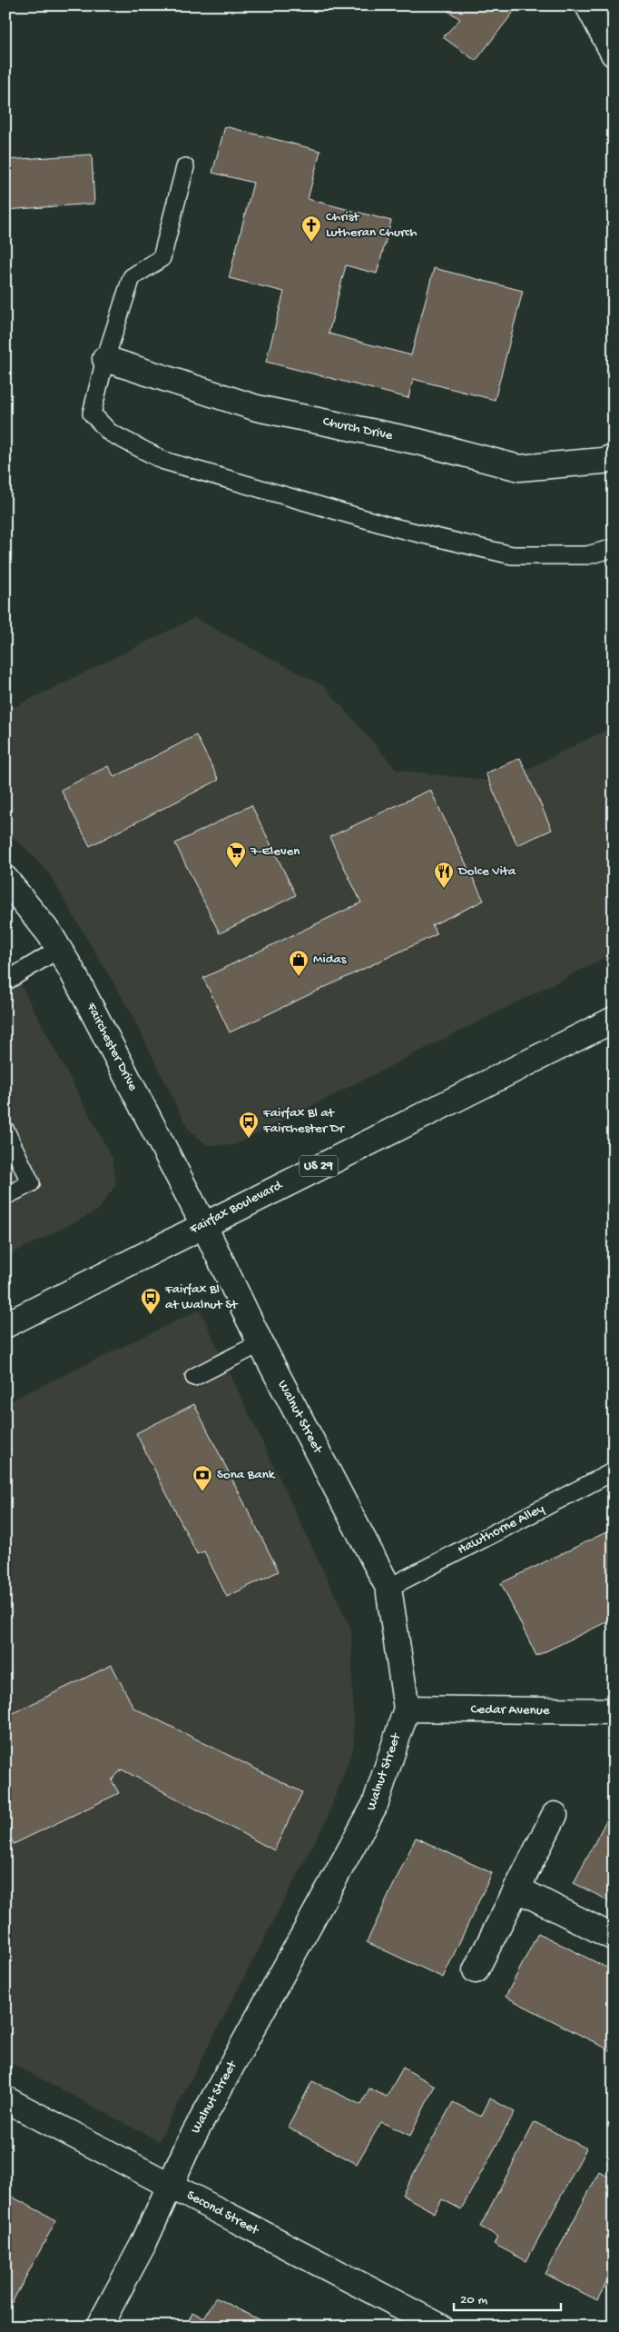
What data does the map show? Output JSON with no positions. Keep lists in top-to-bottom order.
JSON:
{
  "streets": {
    "street": [
      "Church Drive",
      "Fairchester Drive",
      "US 29",
      "Fairfax Boulevard",
      "Walnut Street",
      "Cedar Avenue",
      "Second Street"
    ],
    "lane": ["Hawthorne Alley"]
  },
  "crossings": [
    ["Fairchester Drive", "Fairfax Boulevard"],
    ["Fairchester Drive", "Walnut Street"],
    ["Fairfax Boulevard", "Walnut Street"],
    ["Walnut Street", "Hawthorne Alley"],
    ["Walnut Street", "Cedar Avenue"],
    ["Walnut Street", "Second Street"]
  ],
  "places": {
    "church": ["Christ Lutheran Church"],
    "supermarket": ["7-Eleven"],
    "restaurant": ["Dolce Vita"],
    "shop": ["Midas"],
    "bus stop": ["Fairfax Bl at Fairchester Dr", "Fairfax Bl at Walnut St"],
    "bank": ["Sona Bank"]
  },
  "scale_bar": "20 m"
}
